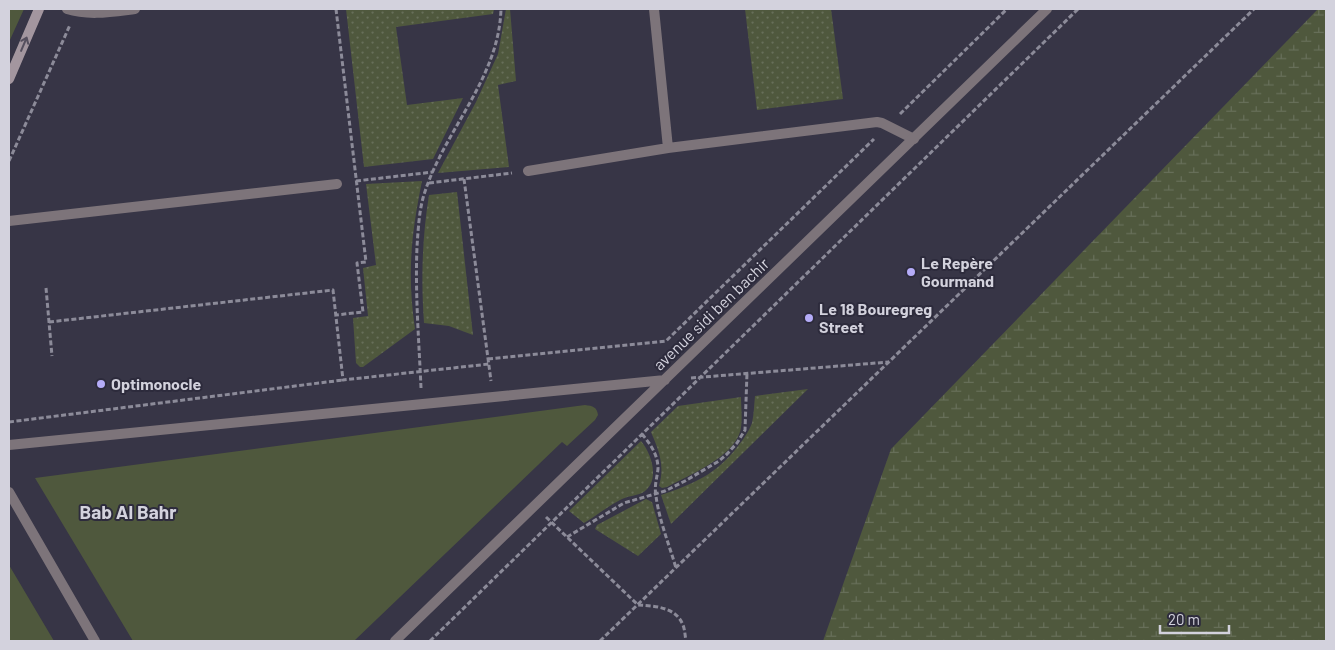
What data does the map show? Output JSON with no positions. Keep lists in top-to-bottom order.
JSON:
{
  "streets": {
    "street": ["avenue sidi ben bachir"]
  },
  "districts": ["Bab Al Bahr"],
  "places": ["Le Repère Gourmand", "Le 18 Bouregreg Street", "Optimonocle"],
  "scale_bar": "20 m"
}
